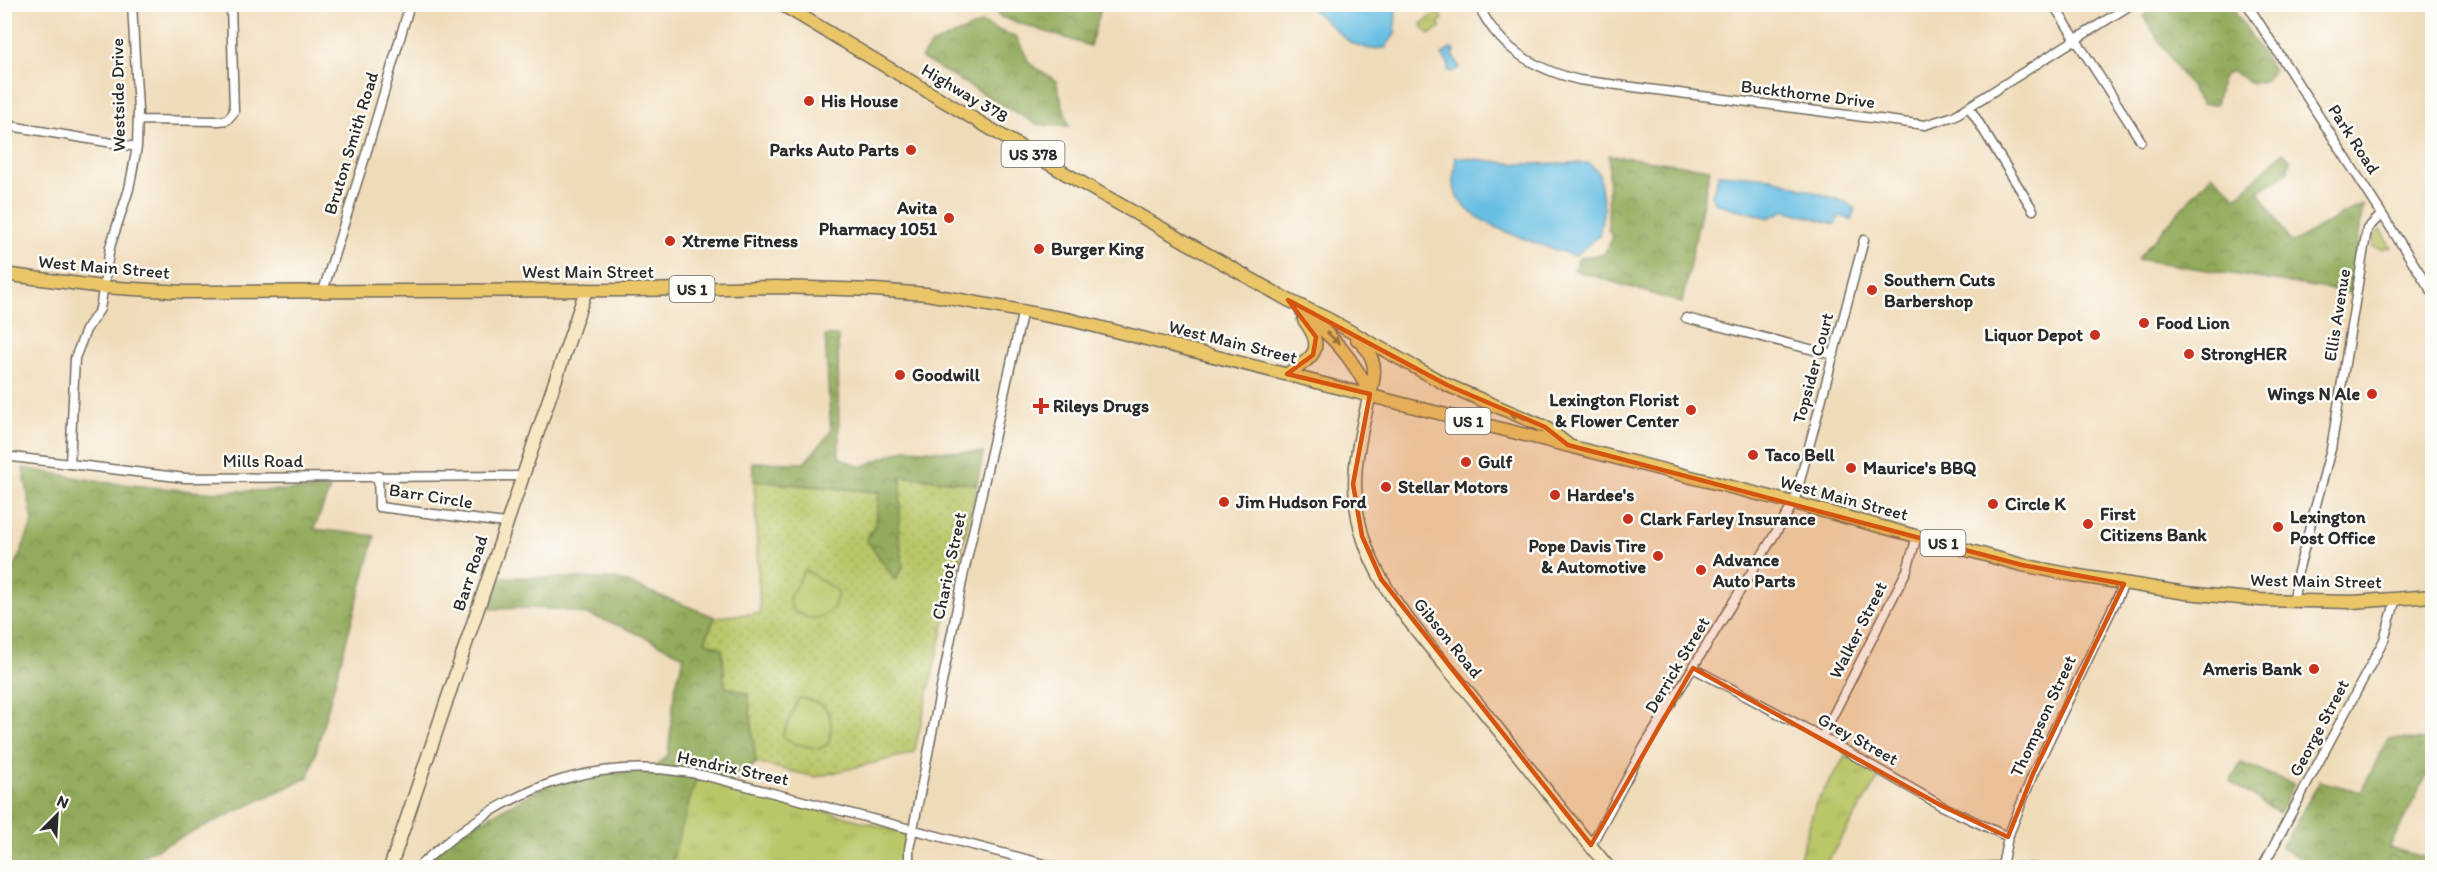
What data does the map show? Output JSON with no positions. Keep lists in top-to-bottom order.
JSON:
{
  "streets": {
    "main road": [
      "Highway 378",
      "US 378",
      "West Main Street",
      "US 1"
    ],
    "street": [
      "Buckthorne Drive",
      "Westside Drive",
      "Park Road",
      "Bruton Smith Road",
      "Ellis Avenue",
      "Topsider Court",
      "Mills Road",
      "Barr Circle",
      "Chariot Street",
      "Barr Road",
      "Walker Street",
      "Gibson Road",
      "Derrick Street",
      "Thompson Street",
      "George Street",
      "Grey Street",
      "Hendrix Street"
    ]
  },
  "crossings": [
    ["Highway 378", "US 378"],
    ["Westside Drive", "West Main Street"],
    ["Westside Drive", "Mills Road"],
    ["Park Road", "Ellis Avenue"],
    ["Bruton Smith Road", "West Main Street"],
    ["US 378", "West Main Street"],
    ["US 378", "Gibson Road"],
    ["West Main Street", "Ellis Avenue"],
    ["West Main Street", "Topsider Court"],
    ["West Main Street", "Chariot Street"],
    ["West Main Street", "Barr Road"],
    ["West Main Street", "Walker Street"],
    ["West Main Street", "Gibson Road"],
    ["West Main Street", "Derrick Street"],
    ["West Main Street", "Thompson Street"],
    ["West Main Street", "George Street"],
    ["Topsider Court", "Derrick Street"],
    ["Mills Road", "Barr Circle"],
    ["Mills Road", "Barr Road"],
    ["Barr Circle", "Barr Road"],
    ["Chariot Street", "Hendrix Street"],
    ["Walker Street", "Grey Street"],
    ["Gibson Road", "Derrick Street"],
    ["Derrick Street", "Grey Street"],
    ["Thompson Street", "Grey Street"]
  ],
  "places": {
    "other": [
      "His House",
      "Parks Auto Parts",
      "Avita Pharmacy 1051",
      "Xtreme Fitness",
      "Burger King",
      "Southern Cuts Barbershop",
      "Food Lion",
      "Liquor Depot",
      "StrongHER",
      "Goodwill",
      "Wings N Ale",
      "Lexington Florist & Flower Center",
      "Taco Bell",
      "Gulf",
      "Maurice's BBQ",
      "Stellar Motors",
      "Hardee's",
      "Jim Hudson Ford",
      "Circle K",
      "Clark Farley Insurance",
      "First Citizens Bank",
      "Lexington Post Office",
      "Pope Davis Tire & Automotive",
      "Advance Auto Parts",
      "Ameris Bank"
    ],
    "health": ["Rileys Drugs"]
  },
  "north": "top right"
}
